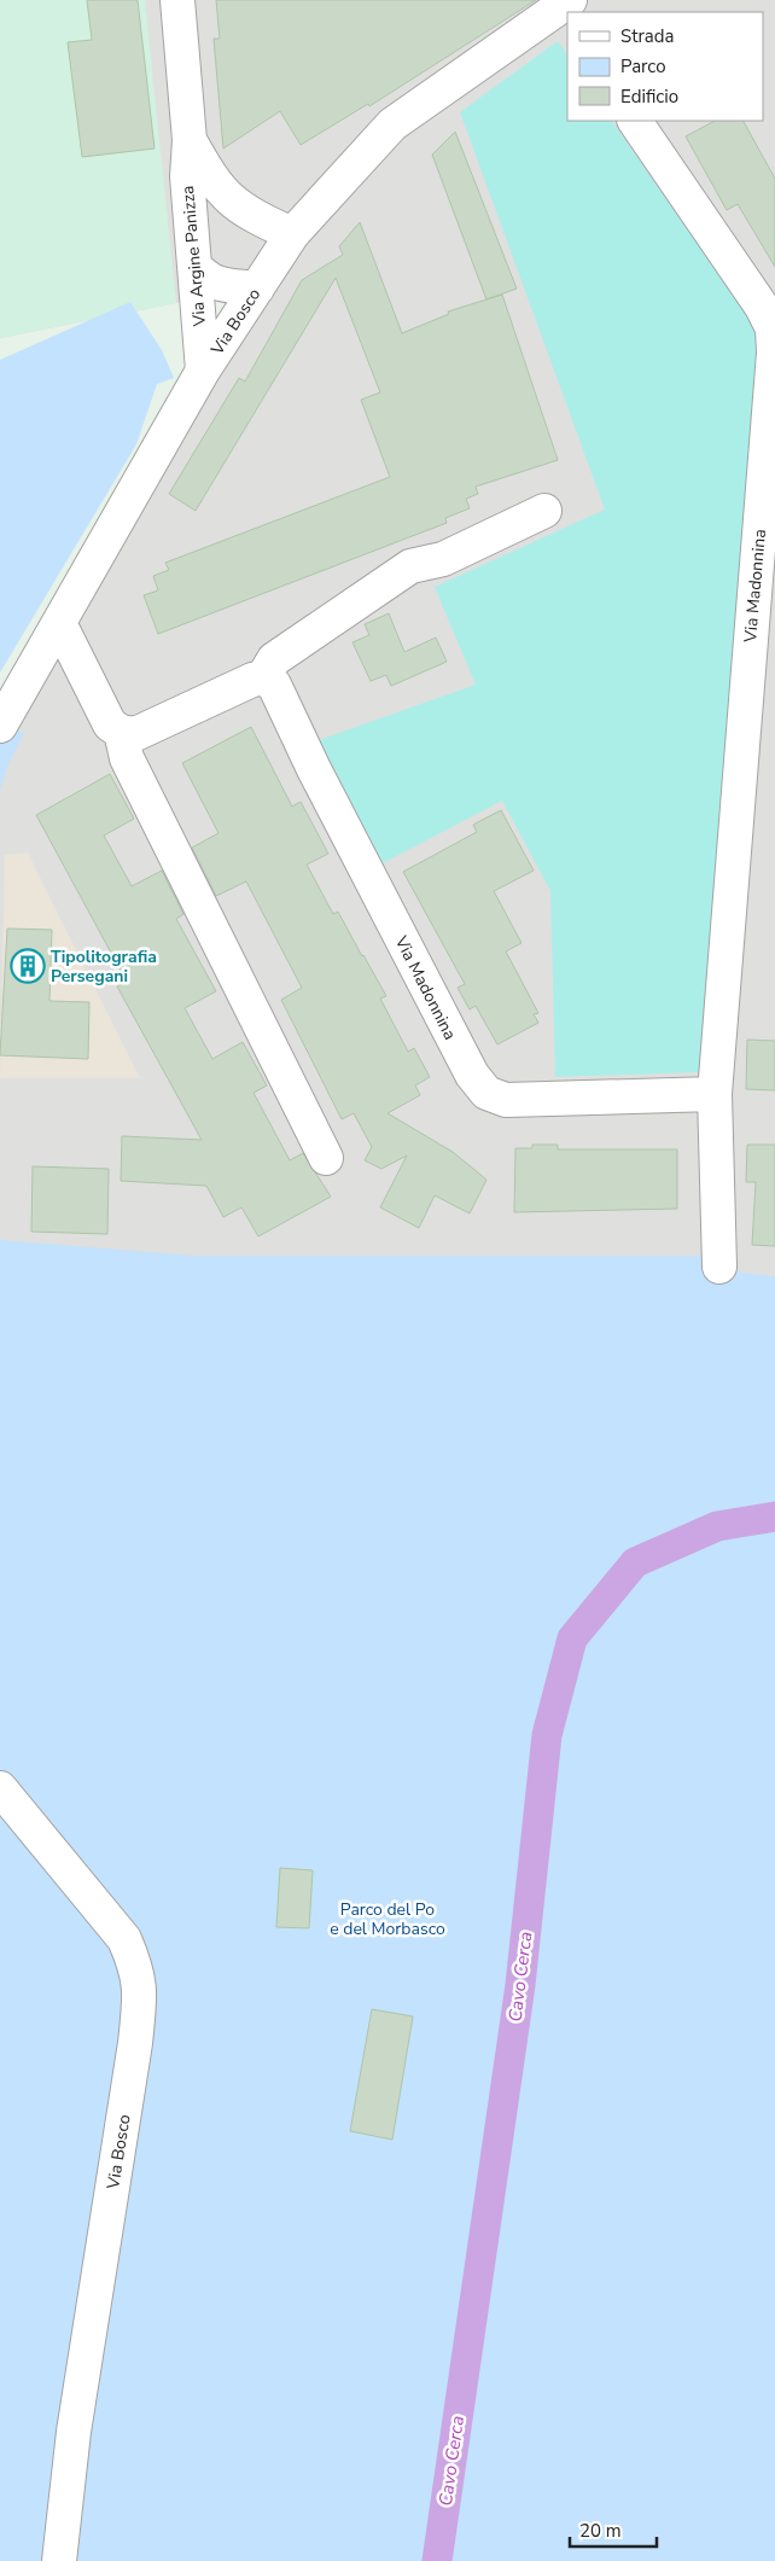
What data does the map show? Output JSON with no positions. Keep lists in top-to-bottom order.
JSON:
{
  "streets": {
    "street": ["Via Argine Panizza", "Via Bosco", "Via Madonnina"]
  },
  "crossings": [
    ["Via Argine Panizza", "Via Bosco"]
  ],
  "water": ["Cavo Cerca"],
  "parks": ["Parco del Po e del Morbasco"],
  "places": {
    "building": ["Tipolitografia Persegani"]
  },
  "legend": ["Strada", "Parco", "Edificio"],
  "scale_bar": "20 m"
}
